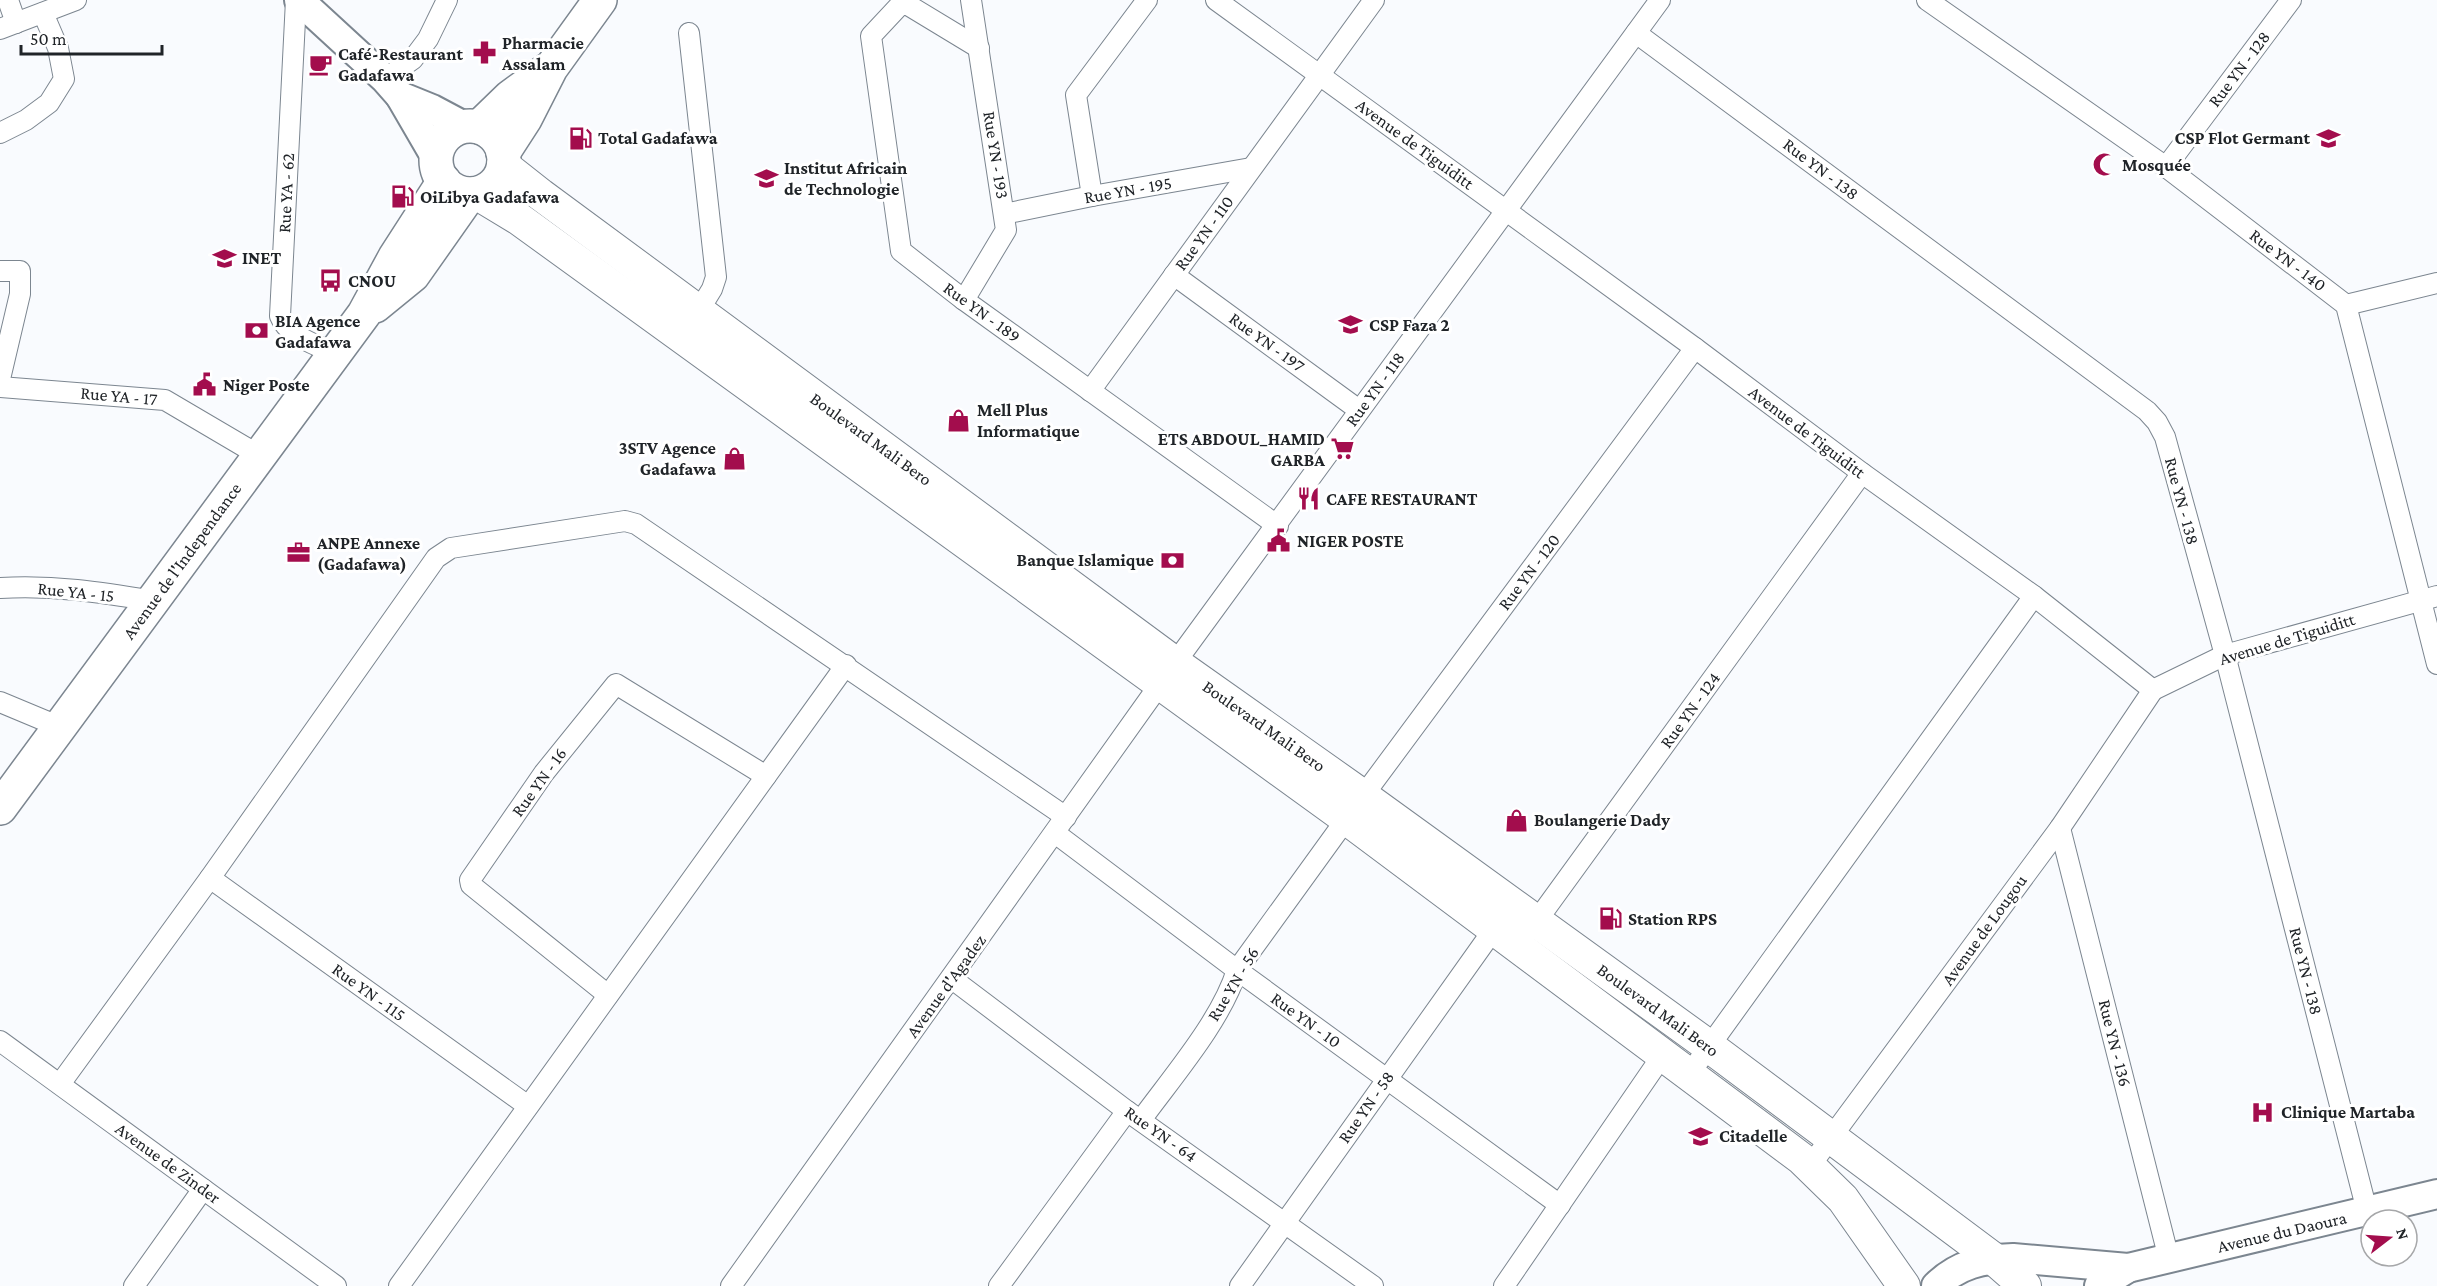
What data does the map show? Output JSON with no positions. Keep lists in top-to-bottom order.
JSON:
{
  "streets": {
    "highway": ["Avenue de l'Independance"],
    "main road": ["Boulevard Mali Bero"],
    "street": [
      "Rue YN - 128",
      "Avenue de Tiguiditt",
      "Rue YN - 193",
      "Rue YN - 138",
      "Rue YN - 195",
      "Rue YA - 62",
      "Rue YN - 110",
      "Rue YN - 140",
      "Rue YN - 189",
      "Rue YN - 197",
      "Rue YN - 118",
      "Rue YA - 17",
      "Rue YN - 120",
      "Rue YA - 15",
      "Rue YN - 124",
      "Rue YN - 16",
      "Avenue de Lougou",
      "Rue YN - 56",
      "Avenue d'Agadez",
      "Rue YN - 115",
      "Rue YN - 10",
      "Rue YN - 136",
      "Rue YN - 58",
      "Rue YN - 64",
      "Avenue de Zinder",
      "Avenue du Daoura"
    ]
  },
  "crossings": [
    ["Rue YN - 128", "Rue YN - 140"],
    ["Avenue de Tiguiditt", "Rue YN - 138"],
    ["Avenue de Tiguiditt", "Rue YN - 110"],
    ["Avenue de Tiguiditt", "Rue YN - 118"],
    ["Avenue de Tiguiditt", "Rue YN - 120"],
    ["Avenue de Tiguiditt", "Rue YN - 124"],
    ["Avenue de Tiguiditt", "Avenue de Lougou"],
    ["Rue YN - 193", "Rue YN - 195"],
    ["Rue YN - 193", "Rue YN - 189"],
    ["Rue YN - 138", "Rue YN - 118"],
    ["Rue YN - 195", "Rue YN - 110"],
    ["Rue YA - 62", "Avenue de l'Independance"],
    ["Rue YN - 110", "Rue YN - 189"],
    ["Rue YN - 110", "Rue YN - 197"],
    ["Rue YN - 189", "Rue YN - 118"],
    ["Rue YN - 197", "Rue YN - 118"],
    ["Rue YN - 118", "Boulevard Mali Bero"],
    ["Rue YN - 118", "Avenue d'Agadez"],
    ["Rue YA - 17", "Avenue de l'Independance"],
    ["Boulevard Mali Bero", "Avenue de l'Independance"],
    ["Boulevard Mali Bero", "Rue YN - 120"],
    ["Boulevard Mali Bero", "Rue YN - 124"],
    ["Boulevard Mali Bero", "Avenue de Lougou"],
    ["Boulevard Mali Bero", "Rue YN - 56"],
    ["Boulevard Mali Bero", "Avenue d'Agadez"],
    ["Boulevard Mali Bero", "Rue YN - 58"],
    ["Boulevard Mali Bero", "Avenue du Daoura"],
    ["Avenue de l'Independance", "Rue YA - 15"],
    ["Rue YN - 120", "Rue YN - 56"],
    ["Rue YN - 124", "Rue YN - 58"],
    ["Avenue de Lougou", "Rue YN - 136"],
    ["Rue YN - 56", "Rue YN - 10"],
    ["Rue YN - 56", "Rue YN - 64"],
    ["Avenue d'Agadez", "Rue YN - 10"],
    ["Avenue d'Agadez", "Rue YN - 64"],
    ["Rue YN - 10", "Rue YN - 58"],
    ["Rue YN - 136", "Avenue du Daoura"],
    ["Rue YN - 58", "Rue YN - 64"]
  ],
  "places": {
    "pharmacy": ["Pharmacie Assalam"],
    "cafe": ["Café-Restaurant Gadafawa"],
    "fuel station": ["Total Gadafawa", "OiLibya Gadafawa", "Station RPS"],
    "school or university": [
      "CSP Flot Germant",
      "Institut Africain de Technologie",
      "INET",
      "CSP Faza 2",
      "Citadelle"
    ],
    "mosque": ["Mosquée"],
    "bus stop": ["CNOU"],
    "bank": ["BIA Agence Gadafawa", "Banque Islamique"],
    "public building": ["Niger Poste", "NIGER POSTE"],
    "shop": ["Mell Plus Informatique", "3STV Agence Gadafawa", "Boulangerie Dady"],
    "supermarket": ["ETS ABDOUL_HAMID GARBA"],
    "restaurant": ["CAFE RESTAURANT"],
    "office": ["ANPE Annexe (Gadafawa)"],
    "hospital": ["Clinique Martaba"]
  },
  "scale_bar": "50 m",
  "north": "right"
}
